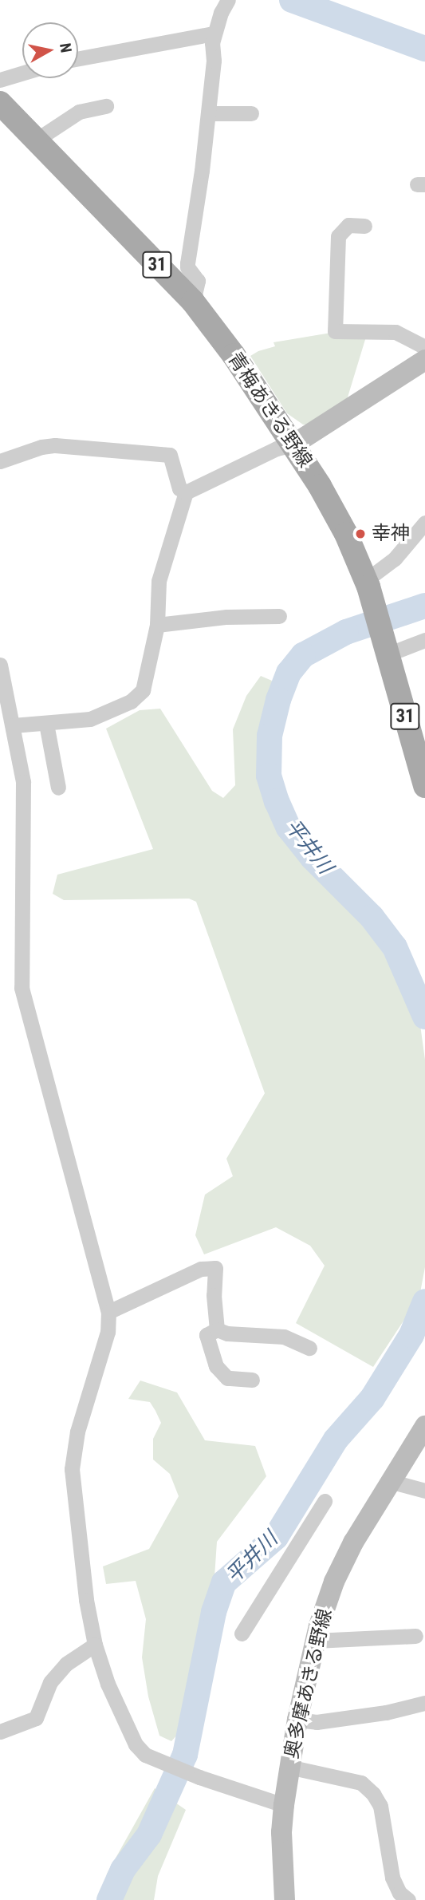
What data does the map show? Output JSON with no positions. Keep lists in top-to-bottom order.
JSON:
{
  "streets": {
    "main road": ["31", "青梅あきる野線", "奥多摩あきる野線"]
  },
  "water": ["平井川"],
  "places": ["幸神"],
  "north": "right"
}
